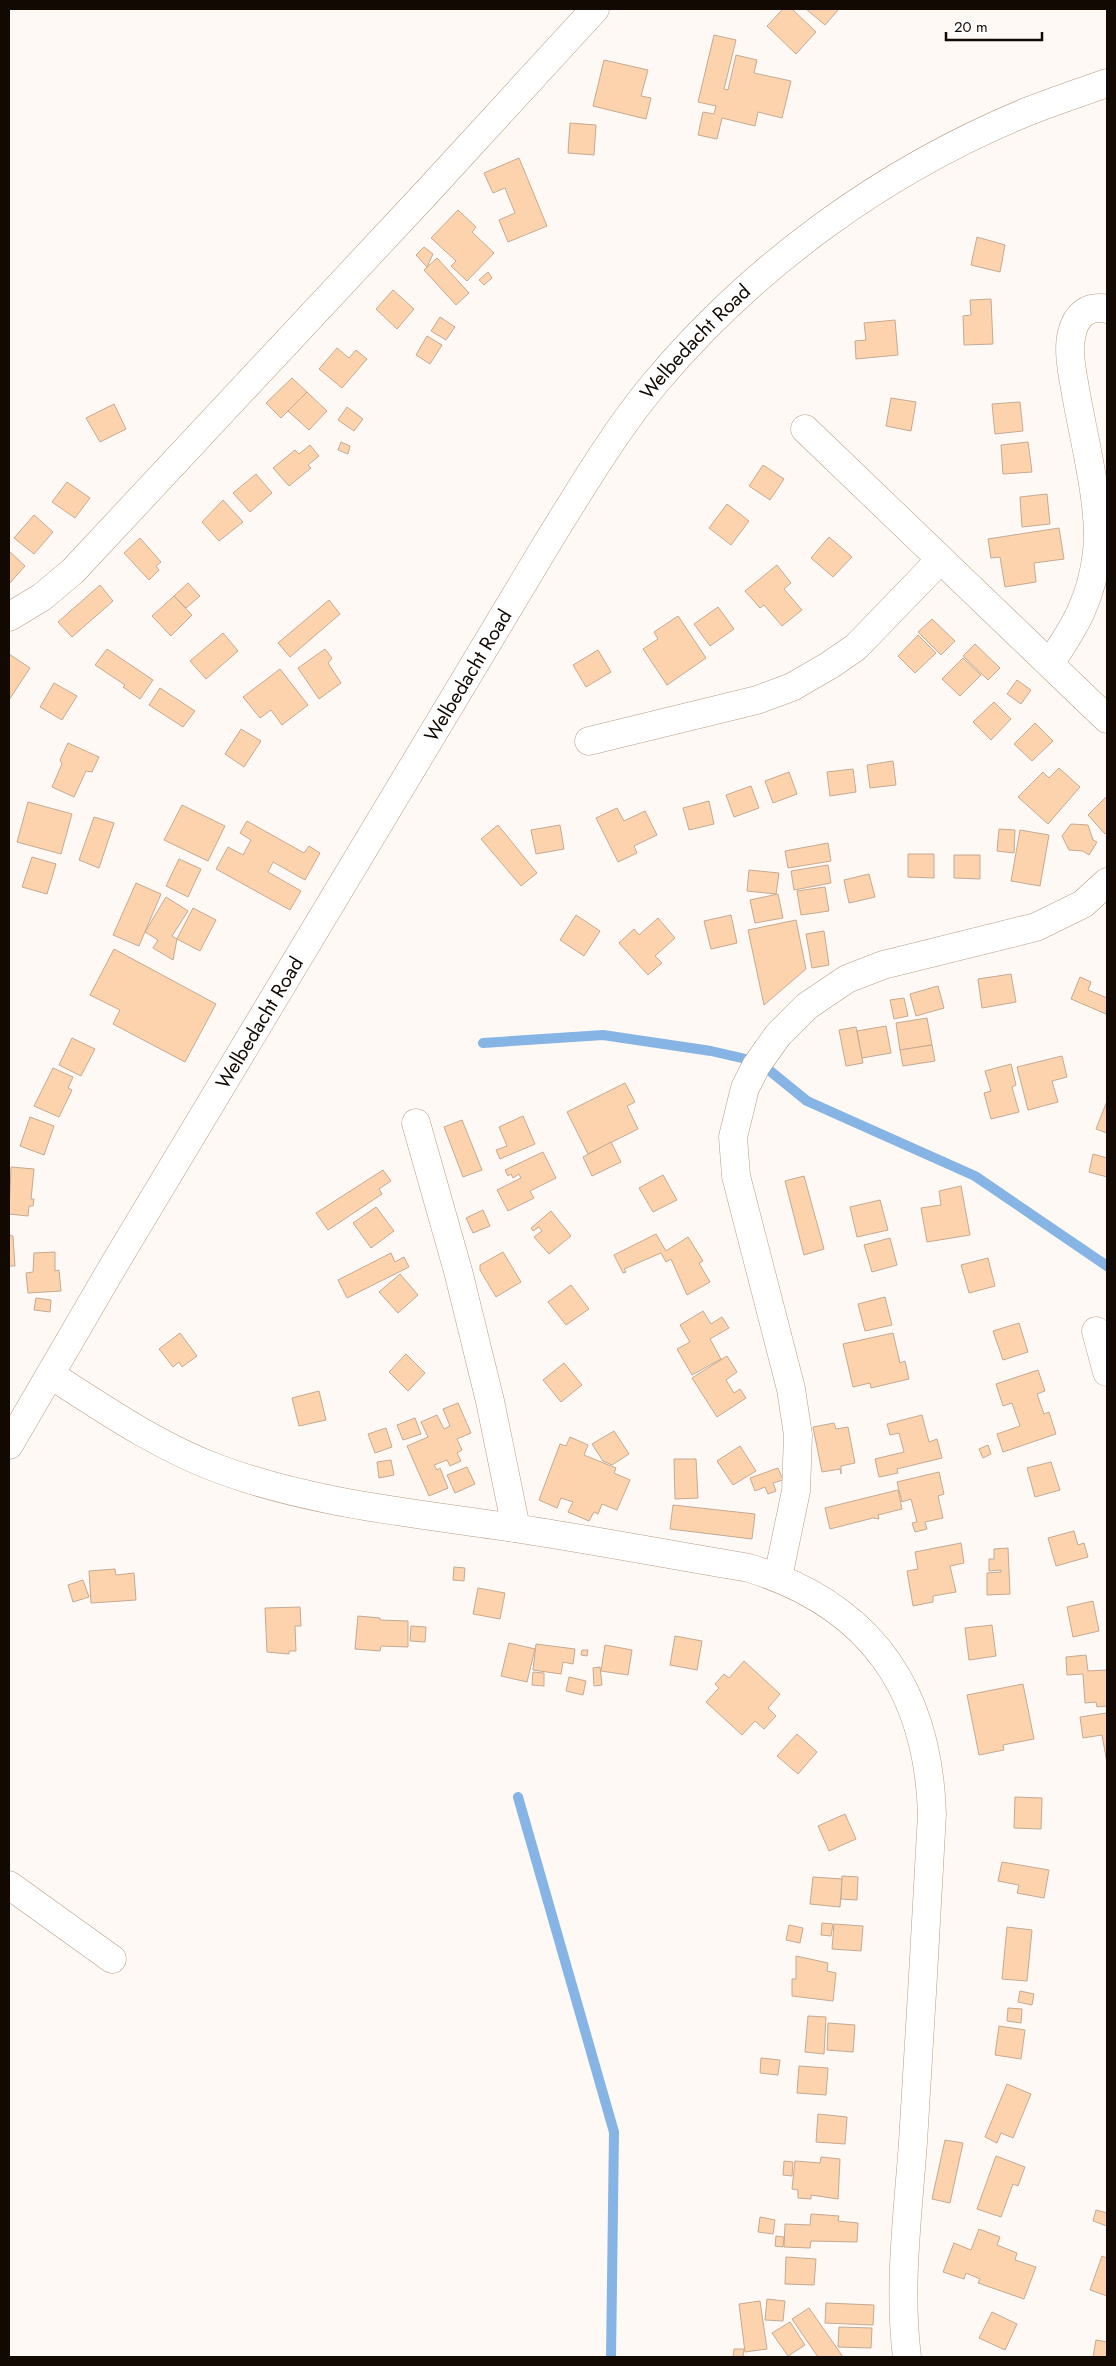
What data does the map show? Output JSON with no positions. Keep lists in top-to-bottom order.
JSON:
{
  "streets": {
    "street": ["Welbedacht Road"]
  },
  "scale_bar": "20 m"
}
